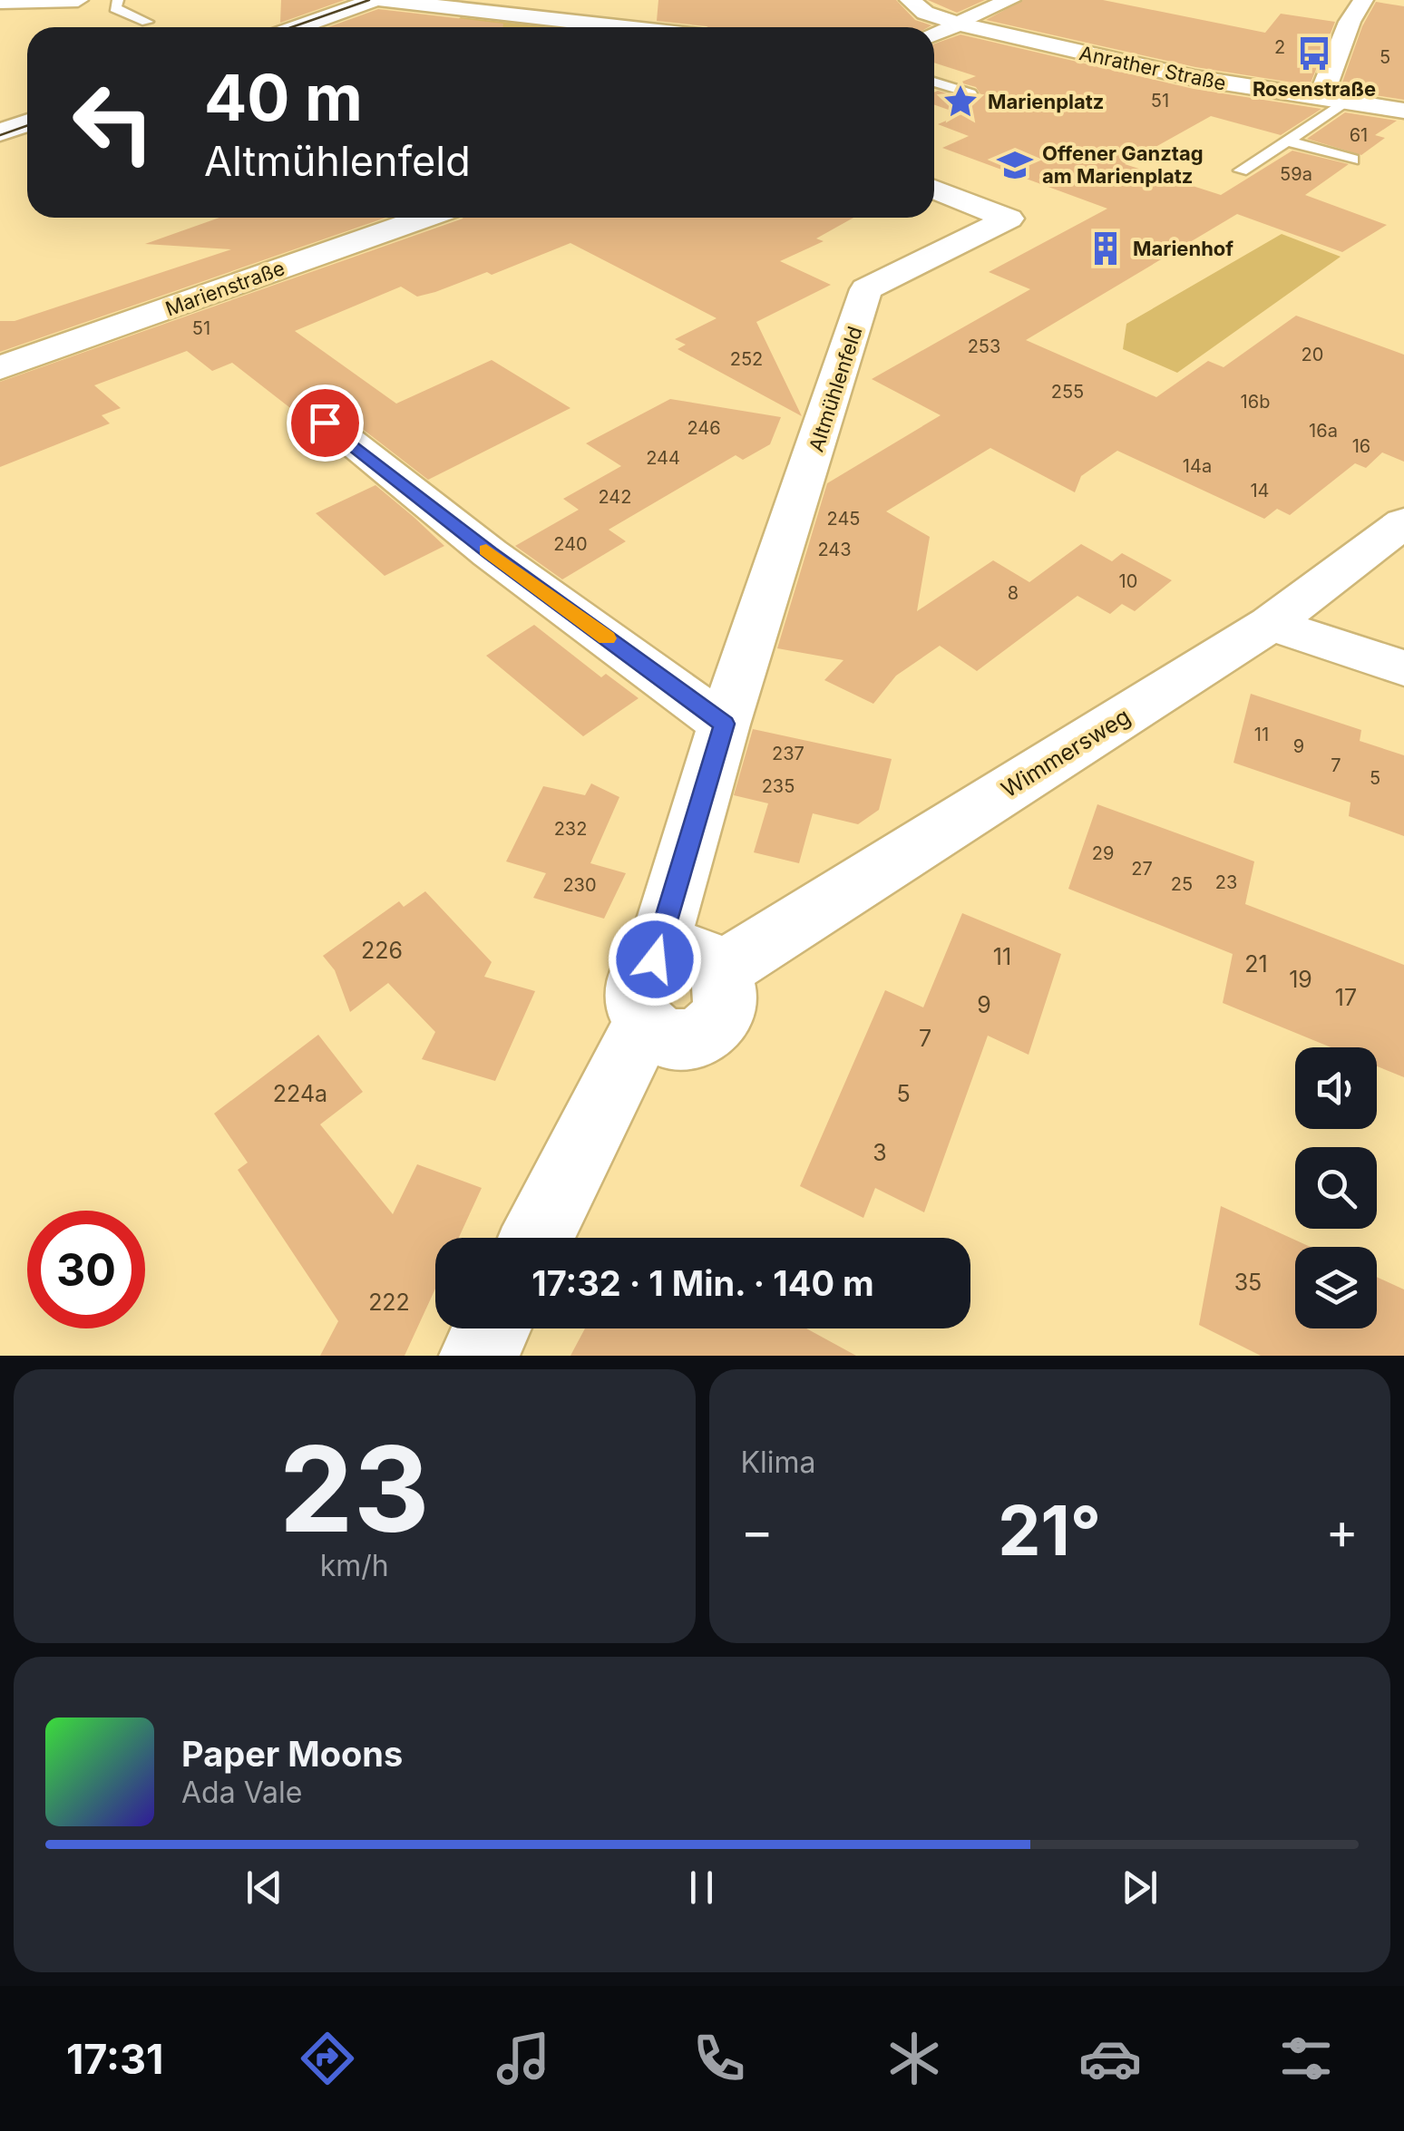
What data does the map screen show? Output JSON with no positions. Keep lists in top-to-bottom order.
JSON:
{
  "streets": {
    "street": [
      "Anrather Straße",
      "Marienstraße",
      "Altmühlenfeld",
      "Wimmersweg"
    ]
  },
  "crossings": [
    ["Altmühlenfeld", "Wimmersweg"]
  ],
  "places": {
    "bus stop": ["Rosenstraße"],
    "place": ["Marienplatz"],
    "school or university": ["Offener Ganztag am Marienplatz"],
    "building": ["Marienhof"]
  },
  "house_numbers": [
    "2",
    "5",
    "51",
    "61",
    "59a",
    "51",
    "253",
    "20",
    "252",
    "255",
    "16b",
    "246",
    "16a",
    "16",
    "244",
    "14a",
    "14",
    "242",
    "245",
    "240",
    "243",
    "10",
    "8",
    "11",
    "9",
    "237",
    "7",
    "5",
    "235",
    "232",
    "29",
    "27",
    "23",
    "25",
    "230",
    "226",
    "11",
    "21",
    "19",
    "17",
    "9",
    "7",
    "224a",
    "5",
    "3",
    "35",
    "222"
  ],
  "page": {
    "turn": ["40 m", "Altmühlenfeld"],
    "limit": "30",
    "trip": "17:32 · 1 Min. · 140 m",
    "tile": [
      ["23", "km/h"],
      "Klima"
    ],
    "heat": ["−", "21°", "+"],
    "song": ["Paper Moons", "Ada Vale"],
    "tabs": "17:31"
  }
}
